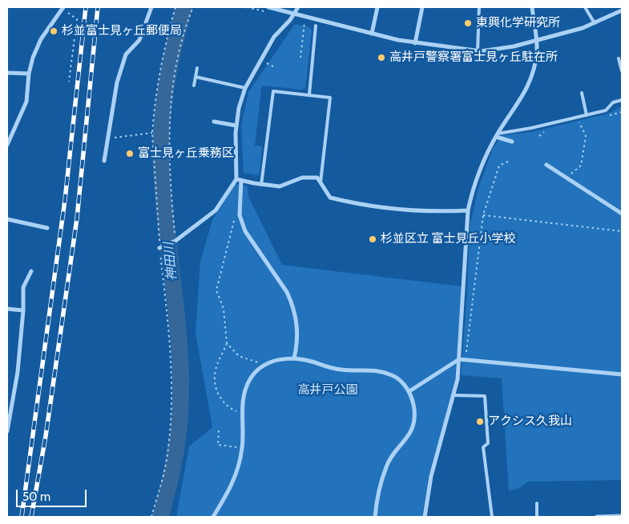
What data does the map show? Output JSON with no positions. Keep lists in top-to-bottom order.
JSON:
{
  "water": ["神田川"],
  "parks": ["高井戸公園"],
  "places": [
    "東興化学研究所",
    "杉並富士見ヶ丘郵便局",
    "高井戸警察署富士見ヶ丘駐在所",
    "富士見ヶ丘乗務区",
    "杉並区立 富士見丘小学校",
    "アクシス久我山"
  ],
  "scale_bar": "50 m"
}
